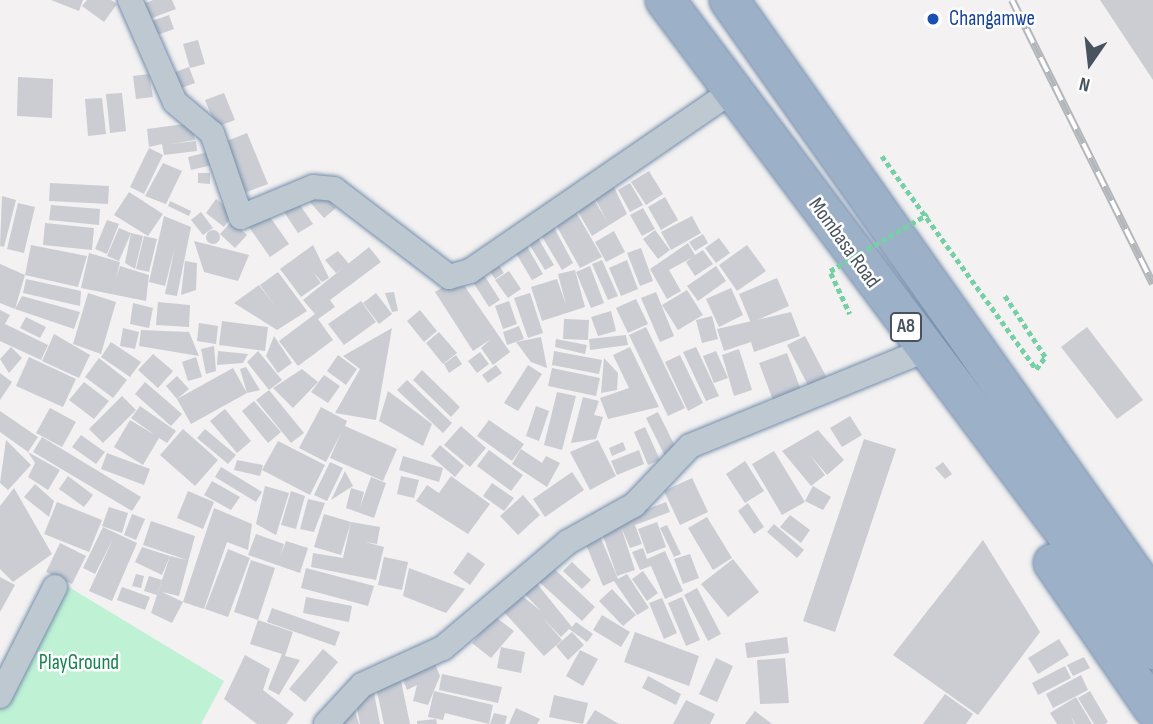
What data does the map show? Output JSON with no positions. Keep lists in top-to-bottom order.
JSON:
{
  "streets": {
    "highway": ["Mombasa Road", "A8"]
  },
  "parks": ["PlayGround"],
  "places": ["Changamwe"],
  "north": "bottom"
}
